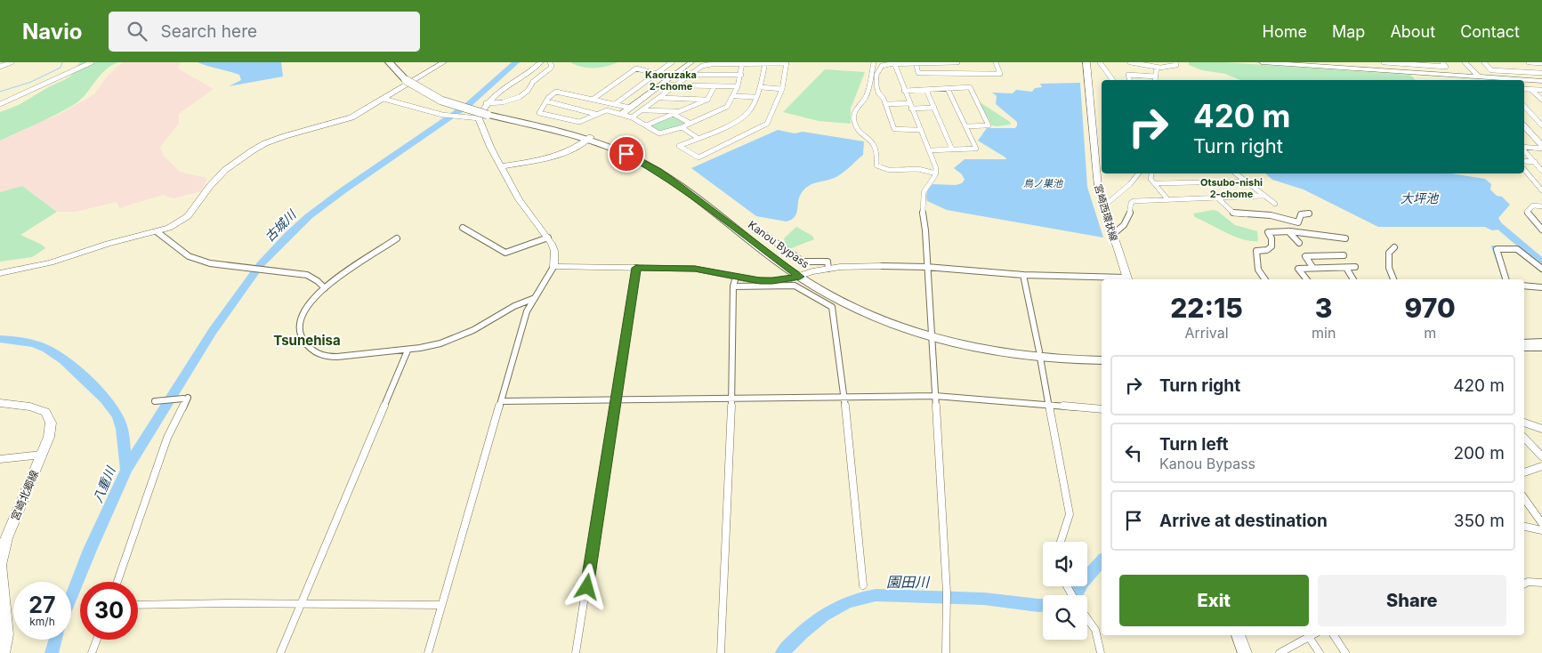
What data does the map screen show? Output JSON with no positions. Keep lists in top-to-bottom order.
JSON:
{
  "streets": {
    "highway": ["Kanou Bypass"],
    "main road": ["宮崎西環状線", "宮崎北郷線"]
  },
  "districts": ["Kaoruzaka 2-chome", "Otsubo-nishi 2-chome", "Tsunehisa"],
  "water": [
    "鳥ノ巣池",
    "大坪池",
    "古城川",
    "八重川",
    "園田川"
  ],
  "page": {
    "header": "Navio",
    "search": "Search here",
    "nav": [
      "Home",
      "Map",
      "About",
      "Contact"
    ],
    "turn": ["420 m", "Turn right"],
    "eta": [
      "22:15",
      "Arrival",
      "3",
      "min",
      "970",
      "m"
    ],
    "list": [
      {
        "name": "Turn right",
        "value": "420 m"
      },
      {
        "name": "Turn left",
        "note": "Kanou Bypass",
        "value": "200 m"
      },
      {
        "name": "Arrive at destination",
        "value": "350 m"
      }
    ],
    "buttons": ["Exit", "Share"],
    "speed": "27 km/h",
    "limit": "30"
  }
}
